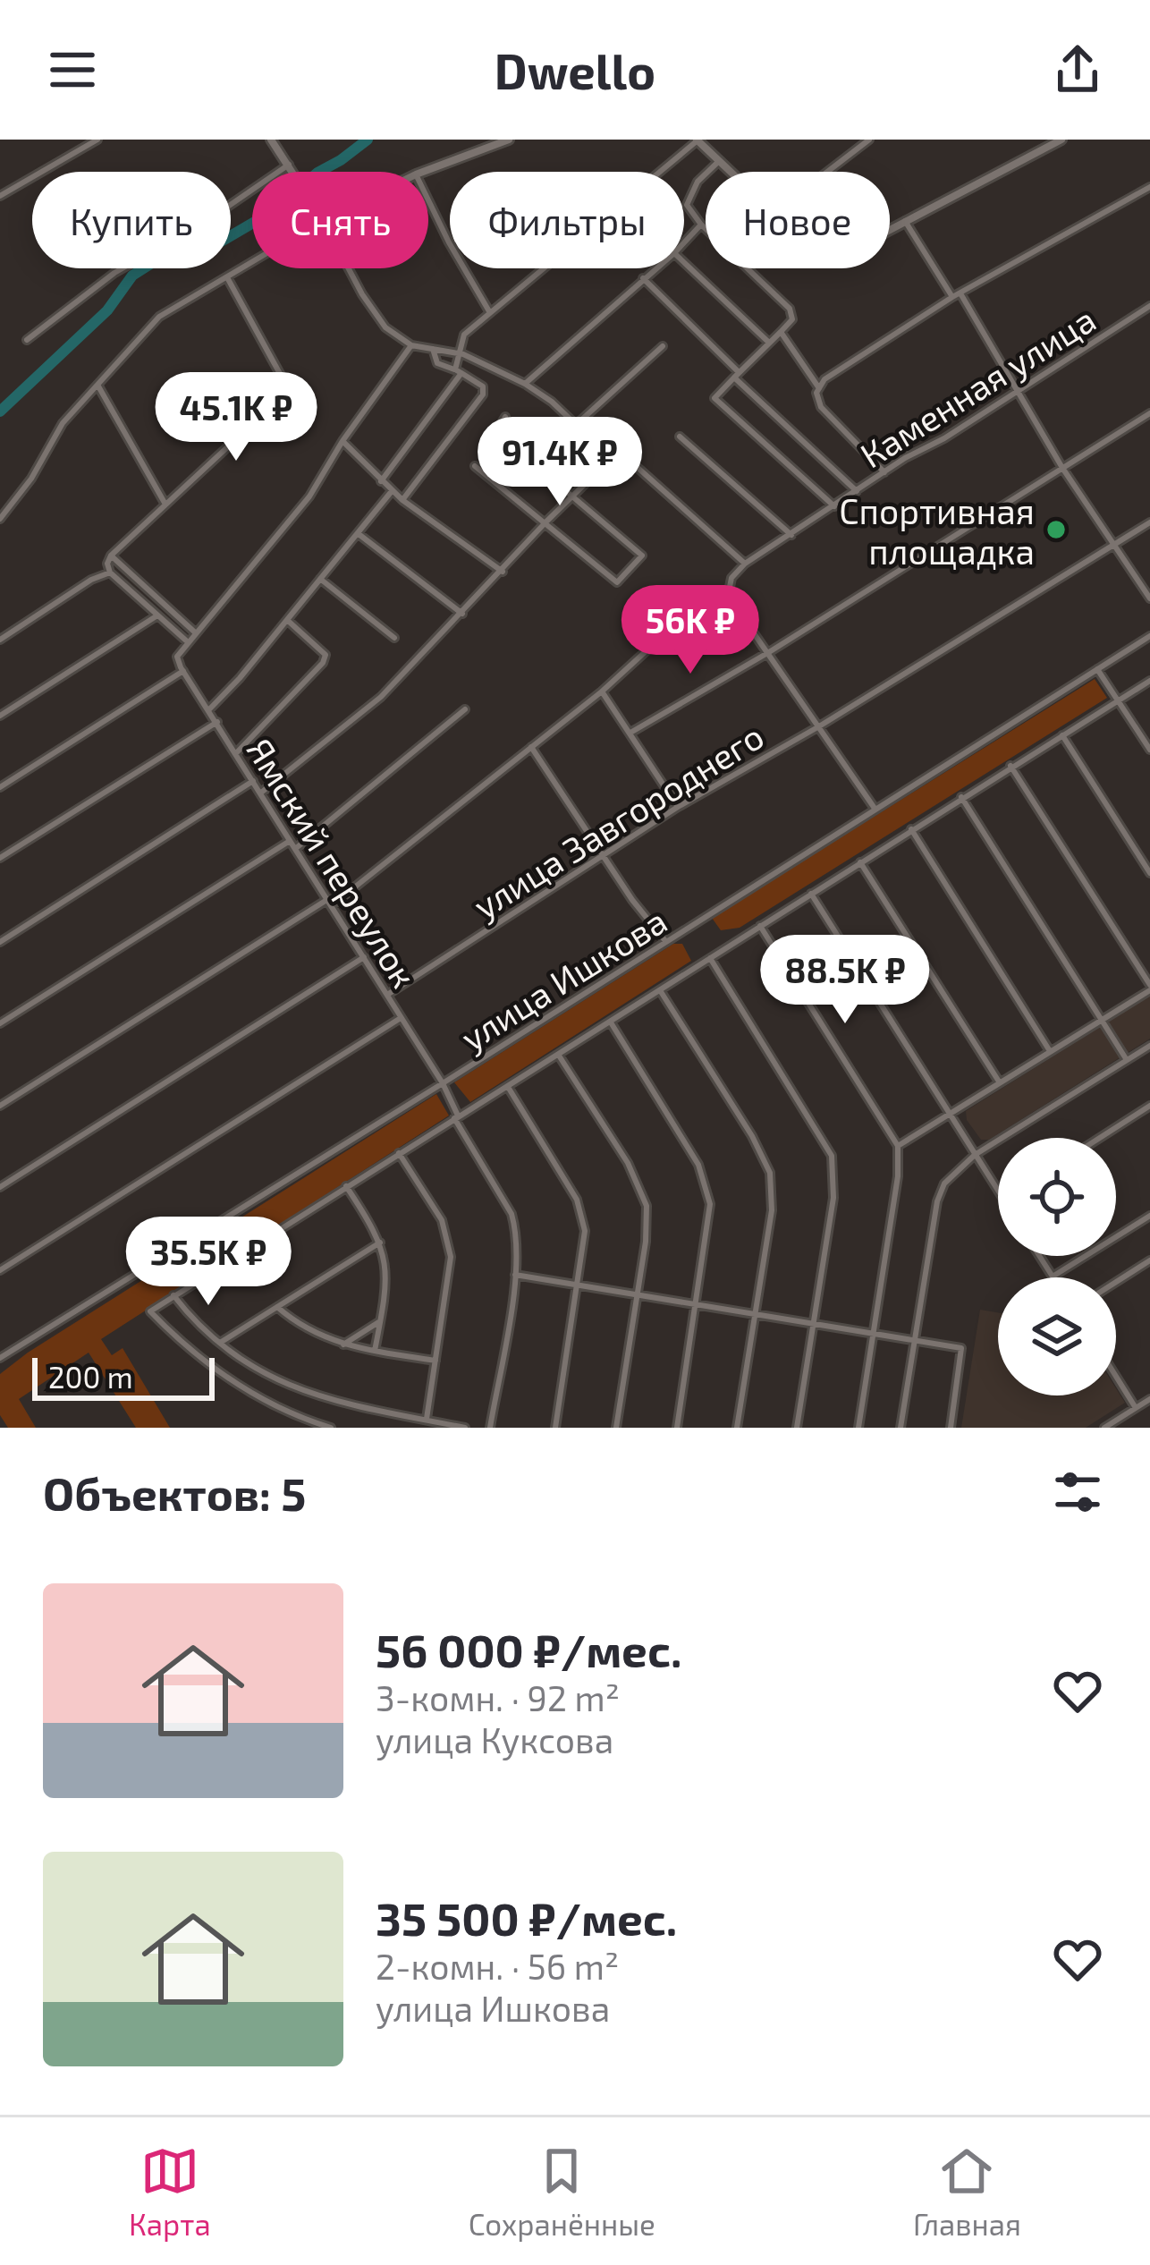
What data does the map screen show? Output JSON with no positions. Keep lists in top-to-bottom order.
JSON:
{
  "streets": {
    "street": [
      "Каменная улица",
      "улица Завгороднего",
      "Ямский переулок",
      "улица Ишкова"
    ]
  },
  "crossings": [
    ["улица Завгороднего", "Ямский переулок"],
    ["Ямский переулок", "улица Ишкова"]
  ],
  "places": ["Спортивная площадка"],
  "scale_bar": "200 m",
  "page": {
    "header": "Dwello",
    "chip": [
      "Купить",
      "Снять",
      "Фильтры",
      "Новое"
    ],
    "price": [
      "45.1K ₽",
      "91.4K ₽",
      "56K ₽",
      "88.5K ₽",
      "35.5K ₽"
    ],
    "scale": "200 m",
    "heading": "Объектов: 5",
    "list": [
      {
        "name": "56 000 ₽/мес.",
        "note": "3-комн. · 92 m² · улица Куксова"
      },
      {
        "name": "35 500 ₽/мес.",
        "note": "2-комн. · 56 m² · улица Ишкова"
      }
    ],
    "tabs": ["Карта", "Сохранённые", "Главная"]
  }
}
